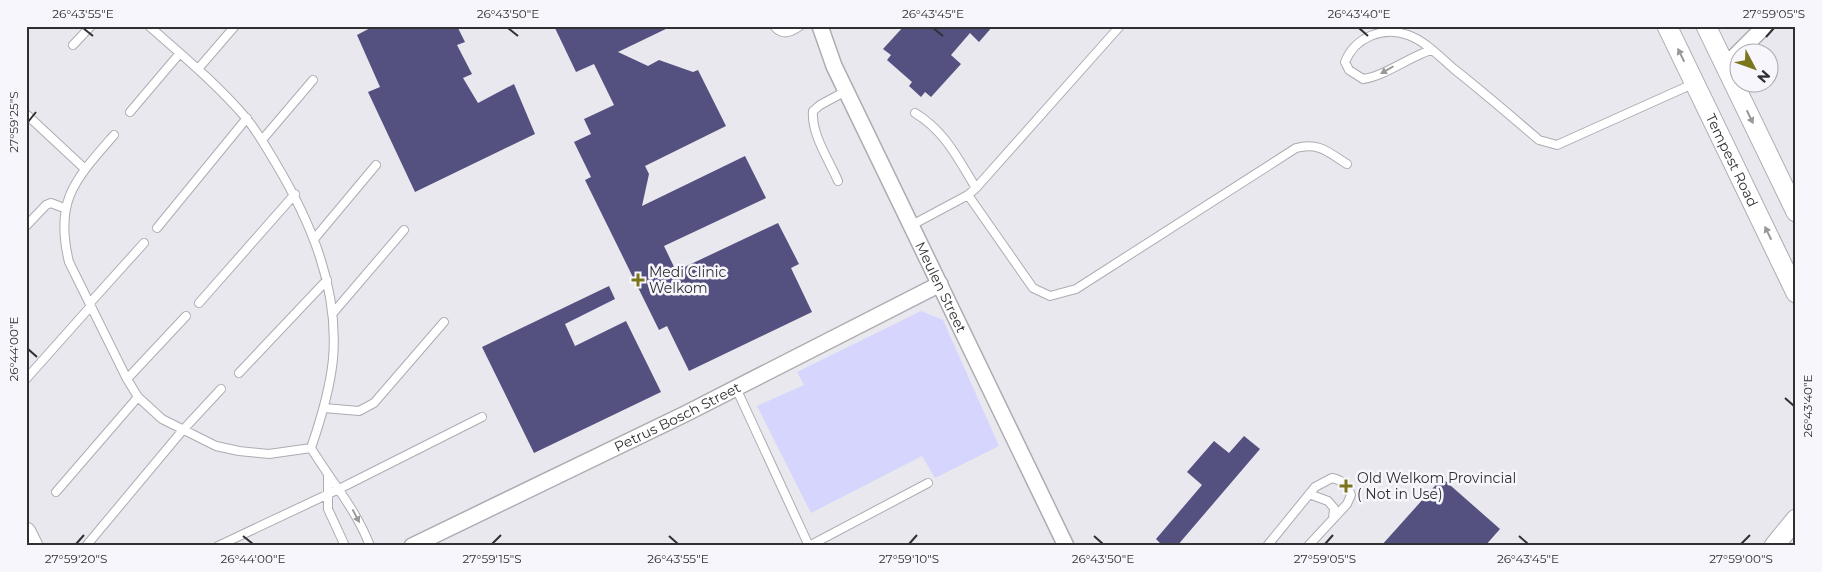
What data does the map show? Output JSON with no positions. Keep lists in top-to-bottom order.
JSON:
{
  "streets": {
    "street": ["Tempest Road", "Meulen Street", "Petrus Bosch Street"]
  },
  "crossings": [
    ["Meulen Street", "Petrus Bosch Street"]
  ],
  "places": {
    "health": ["Medi Clinic Welkom", "Old Welkom Provincial ( Not in Use)"]
  },
  "north": "bottom right",
  "coordinates": [
    "26°43'55\"E",
    "26°43'50\"E",
    "26°43'45\"E",
    "26°43'40\"E",
    "27°59'05\"S",
    "27°59'25\"S",
    "26°44'00\"E",
    "27°59'20\"S",
    "27°59'15\"S",
    "27°59'10\"S",
    "27°59'00\"S"
  ]
}
